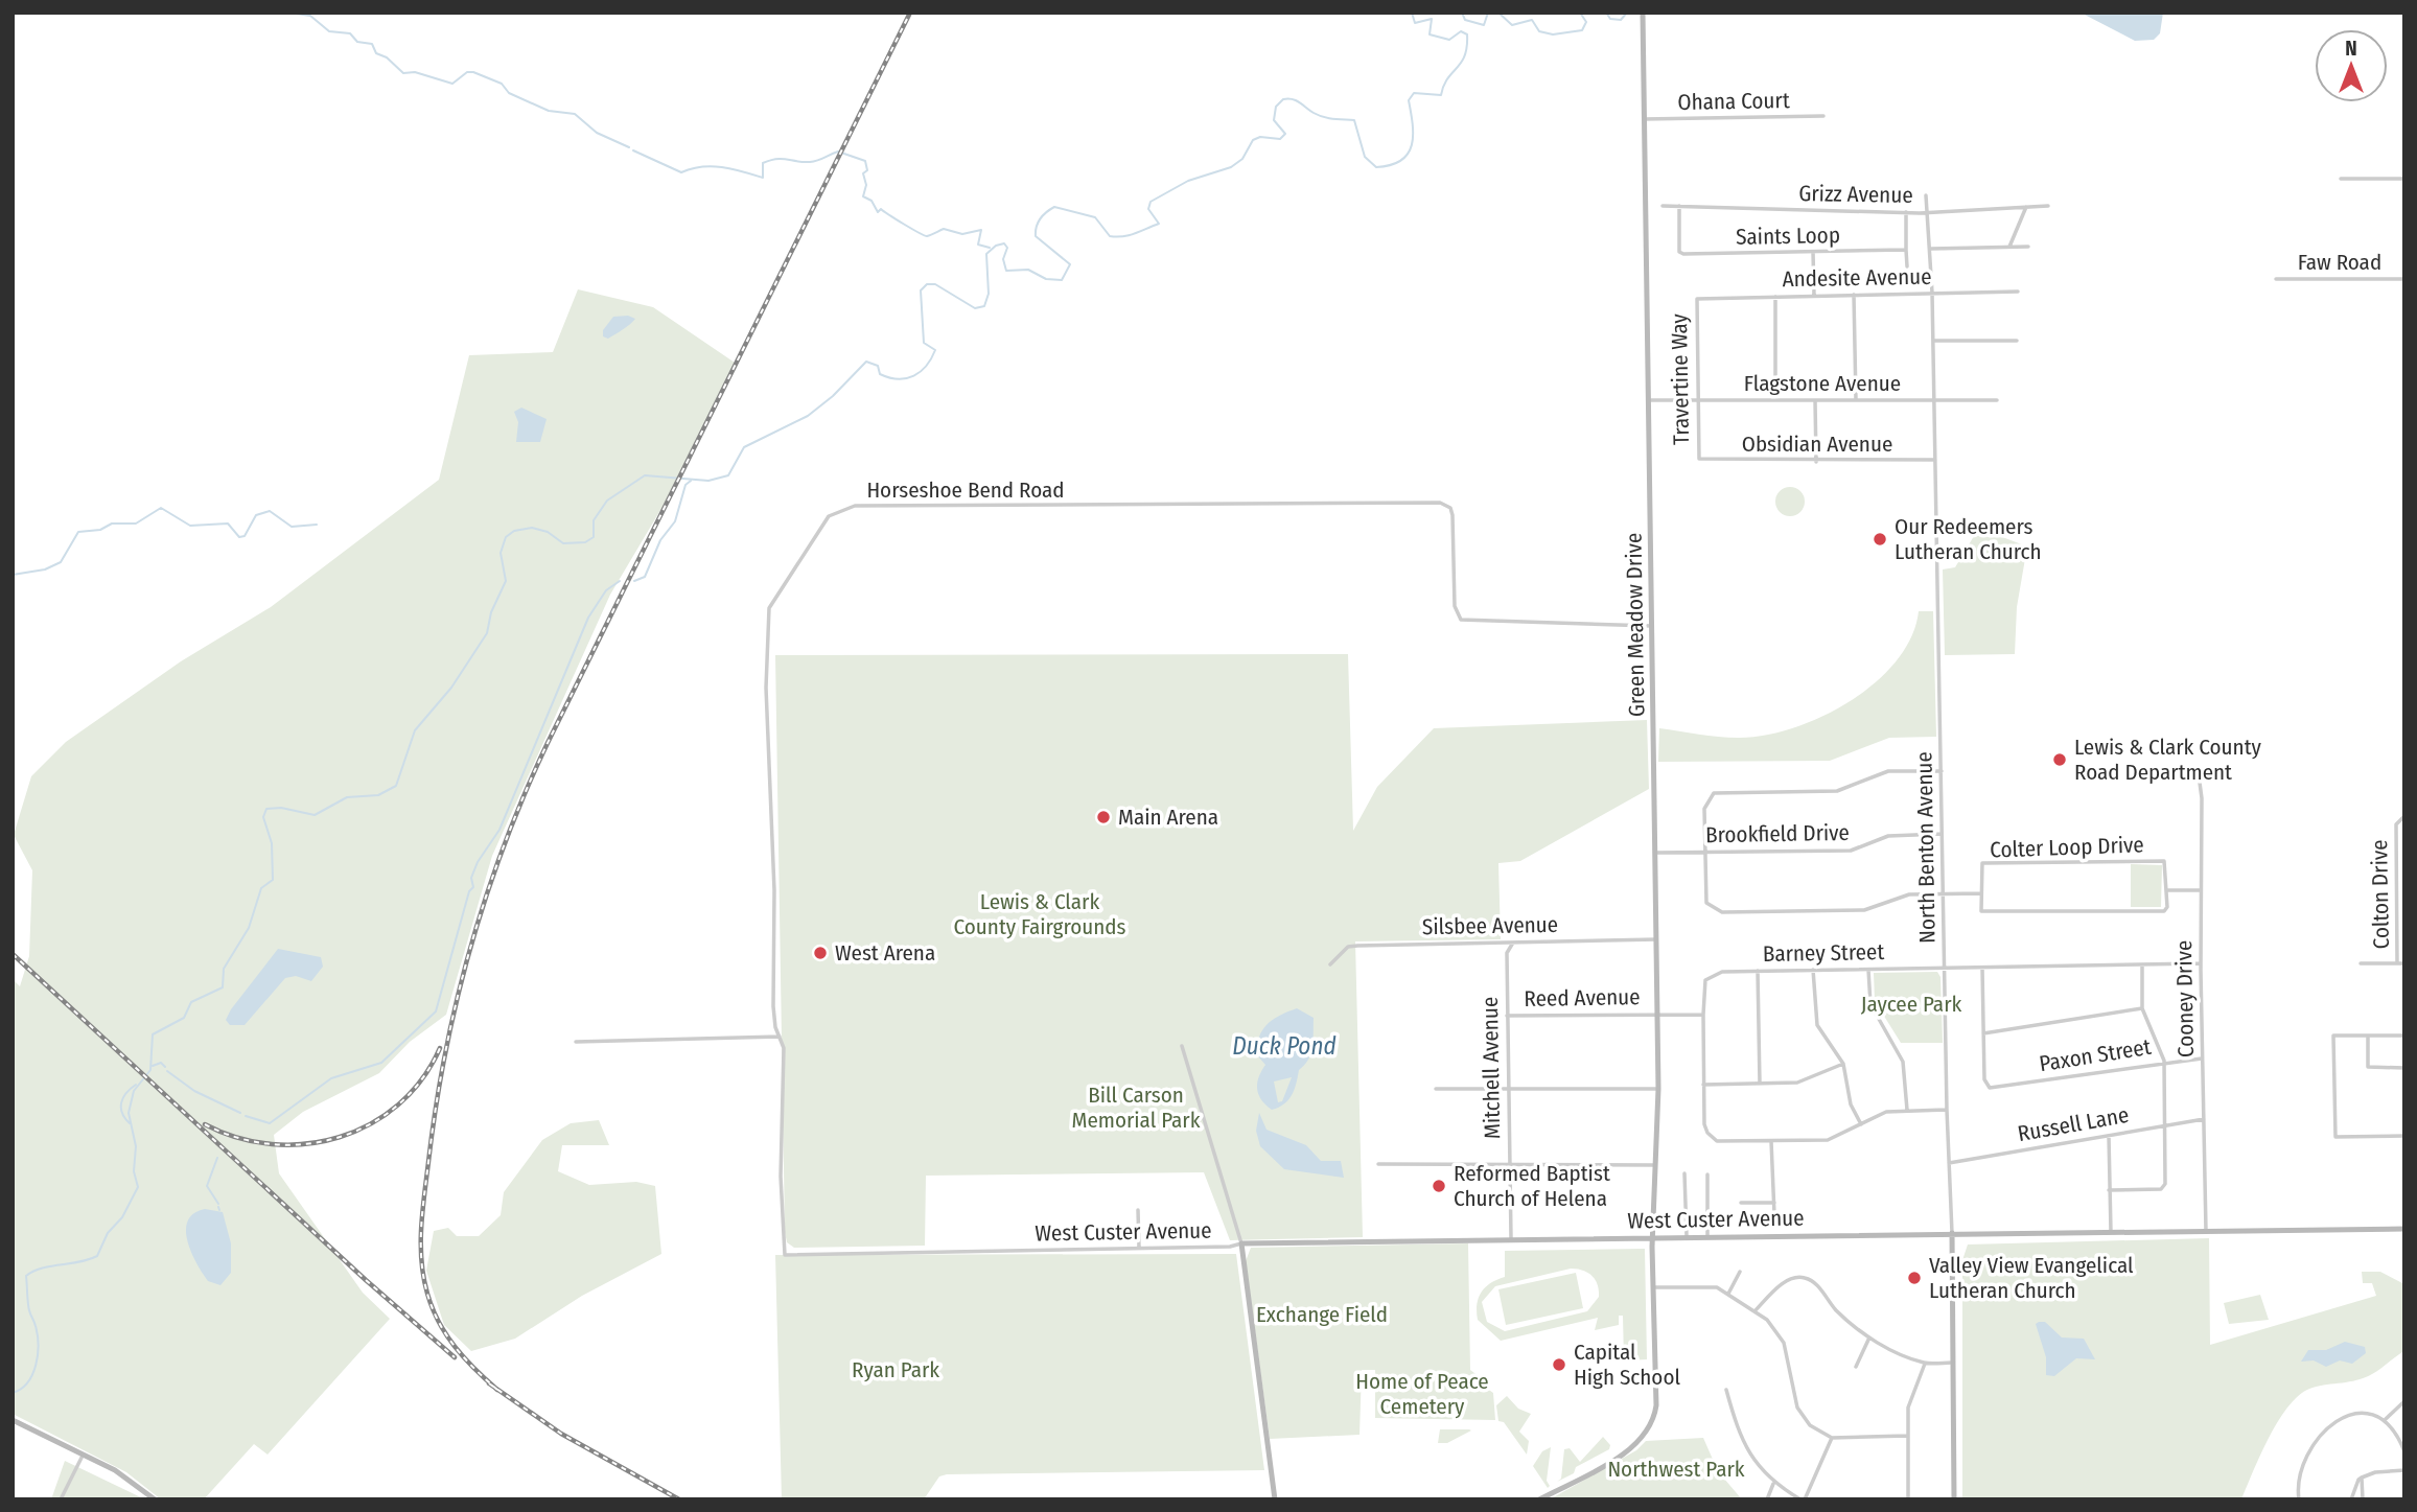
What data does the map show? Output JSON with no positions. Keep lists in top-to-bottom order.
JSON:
{
  "streets": {
    "main road": ["Green Meadow Drive", "North Benton Avenue", "West Custer Avenue"],
    "street": [
      "Ohana Court",
      "Grizz Avenue",
      "Saints Loop",
      "Faw Road",
      "Andesite Avenue",
      "Travertine Way",
      "Flagstone Avenue",
      "Obsidian Avenue",
      "Horseshoe Bend Road",
      "Brookfield Drive",
      "Colter Loop Drive",
      "Colton Drive",
      "Silsbee Avenue",
      "Barney Street",
      "Reed Avenue",
      "Cooney Drive",
      "Paxon Street",
      "Mitchell Avenue",
      "Russell Lane"
    ]
  },
  "crossings": [
    ["Ohana Court", "Green Meadow Drive"],
    ["Grizz Avenue", "Saints Loop"],
    ["Grizz Avenue", "North Benton Avenue"],
    ["Andesite Avenue", "Travertine Way"],
    ["Andesite Avenue", "North Benton Avenue"],
    ["Travertine Way", "Flagstone Avenue"],
    ["Travertine Way", "Obsidian Avenue"],
    ["Flagstone Avenue", "Green Meadow Drive"],
    ["Flagstone Avenue", "North Benton Avenue"],
    ["Obsidian Avenue", "North Benton Avenue"],
    ["Horseshoe Bend Road", "Green Meadow Drive"],
    ["Horseshoe Bend Road", "West Custer Avenue"],
    ["Green Meadow Drive", "Brookfield Drive"],
    ["Green Meadow Drive", "Silsbee Avenue"],
    ["Green Meadow Drive", "Reed Avenue"],
    ["Green Meadow Drive", "West Custer Avenue"],
    ["Brookfield Drive", "North Benton Avenue"],
    ["North Benton Avenue", "Barney Street"],
    ["North Benton Avenue", "Russell Lane"],
    ["North Benton Avenue", "West Custer Avenue"],
    ["Silsbee Avenue", "Mitchell Avenue"],
    ["Barney Street", "Cooney Drive"],
    ["Reed Avenue", "Mitchell Avenue"],
    ["Cooney Drive", "Paxon Street"],
    ["Cooney Drive", "Russell Lane"],
    ["Cooney Drive", "West Custer Avenue"],
    ["Mitchell Avenue", "West Custer Avenue"]
  ],
  "water": ["Duck Pond"],
  "parks": [
    "Lewis & Clark County Fairgrounds",
    "Jaycee Park",
    "Bill Carson Memorial Park",
    "Exchange Field",
    "Ryan Park",
    "Home of Peace Cemetery",
    "Northwest Park"
  ],
  "places": [
    "Our Redeemers Lutheran Church",
    "Lewis & Clark County Road Department",
    "Main Arena",
    "West Arena",
    "Reformed Baptist Church of Helena",
    "Valley View Evangelical Lutheran Church",
    "Capital High School"
  ],
  "north": "top"
}
